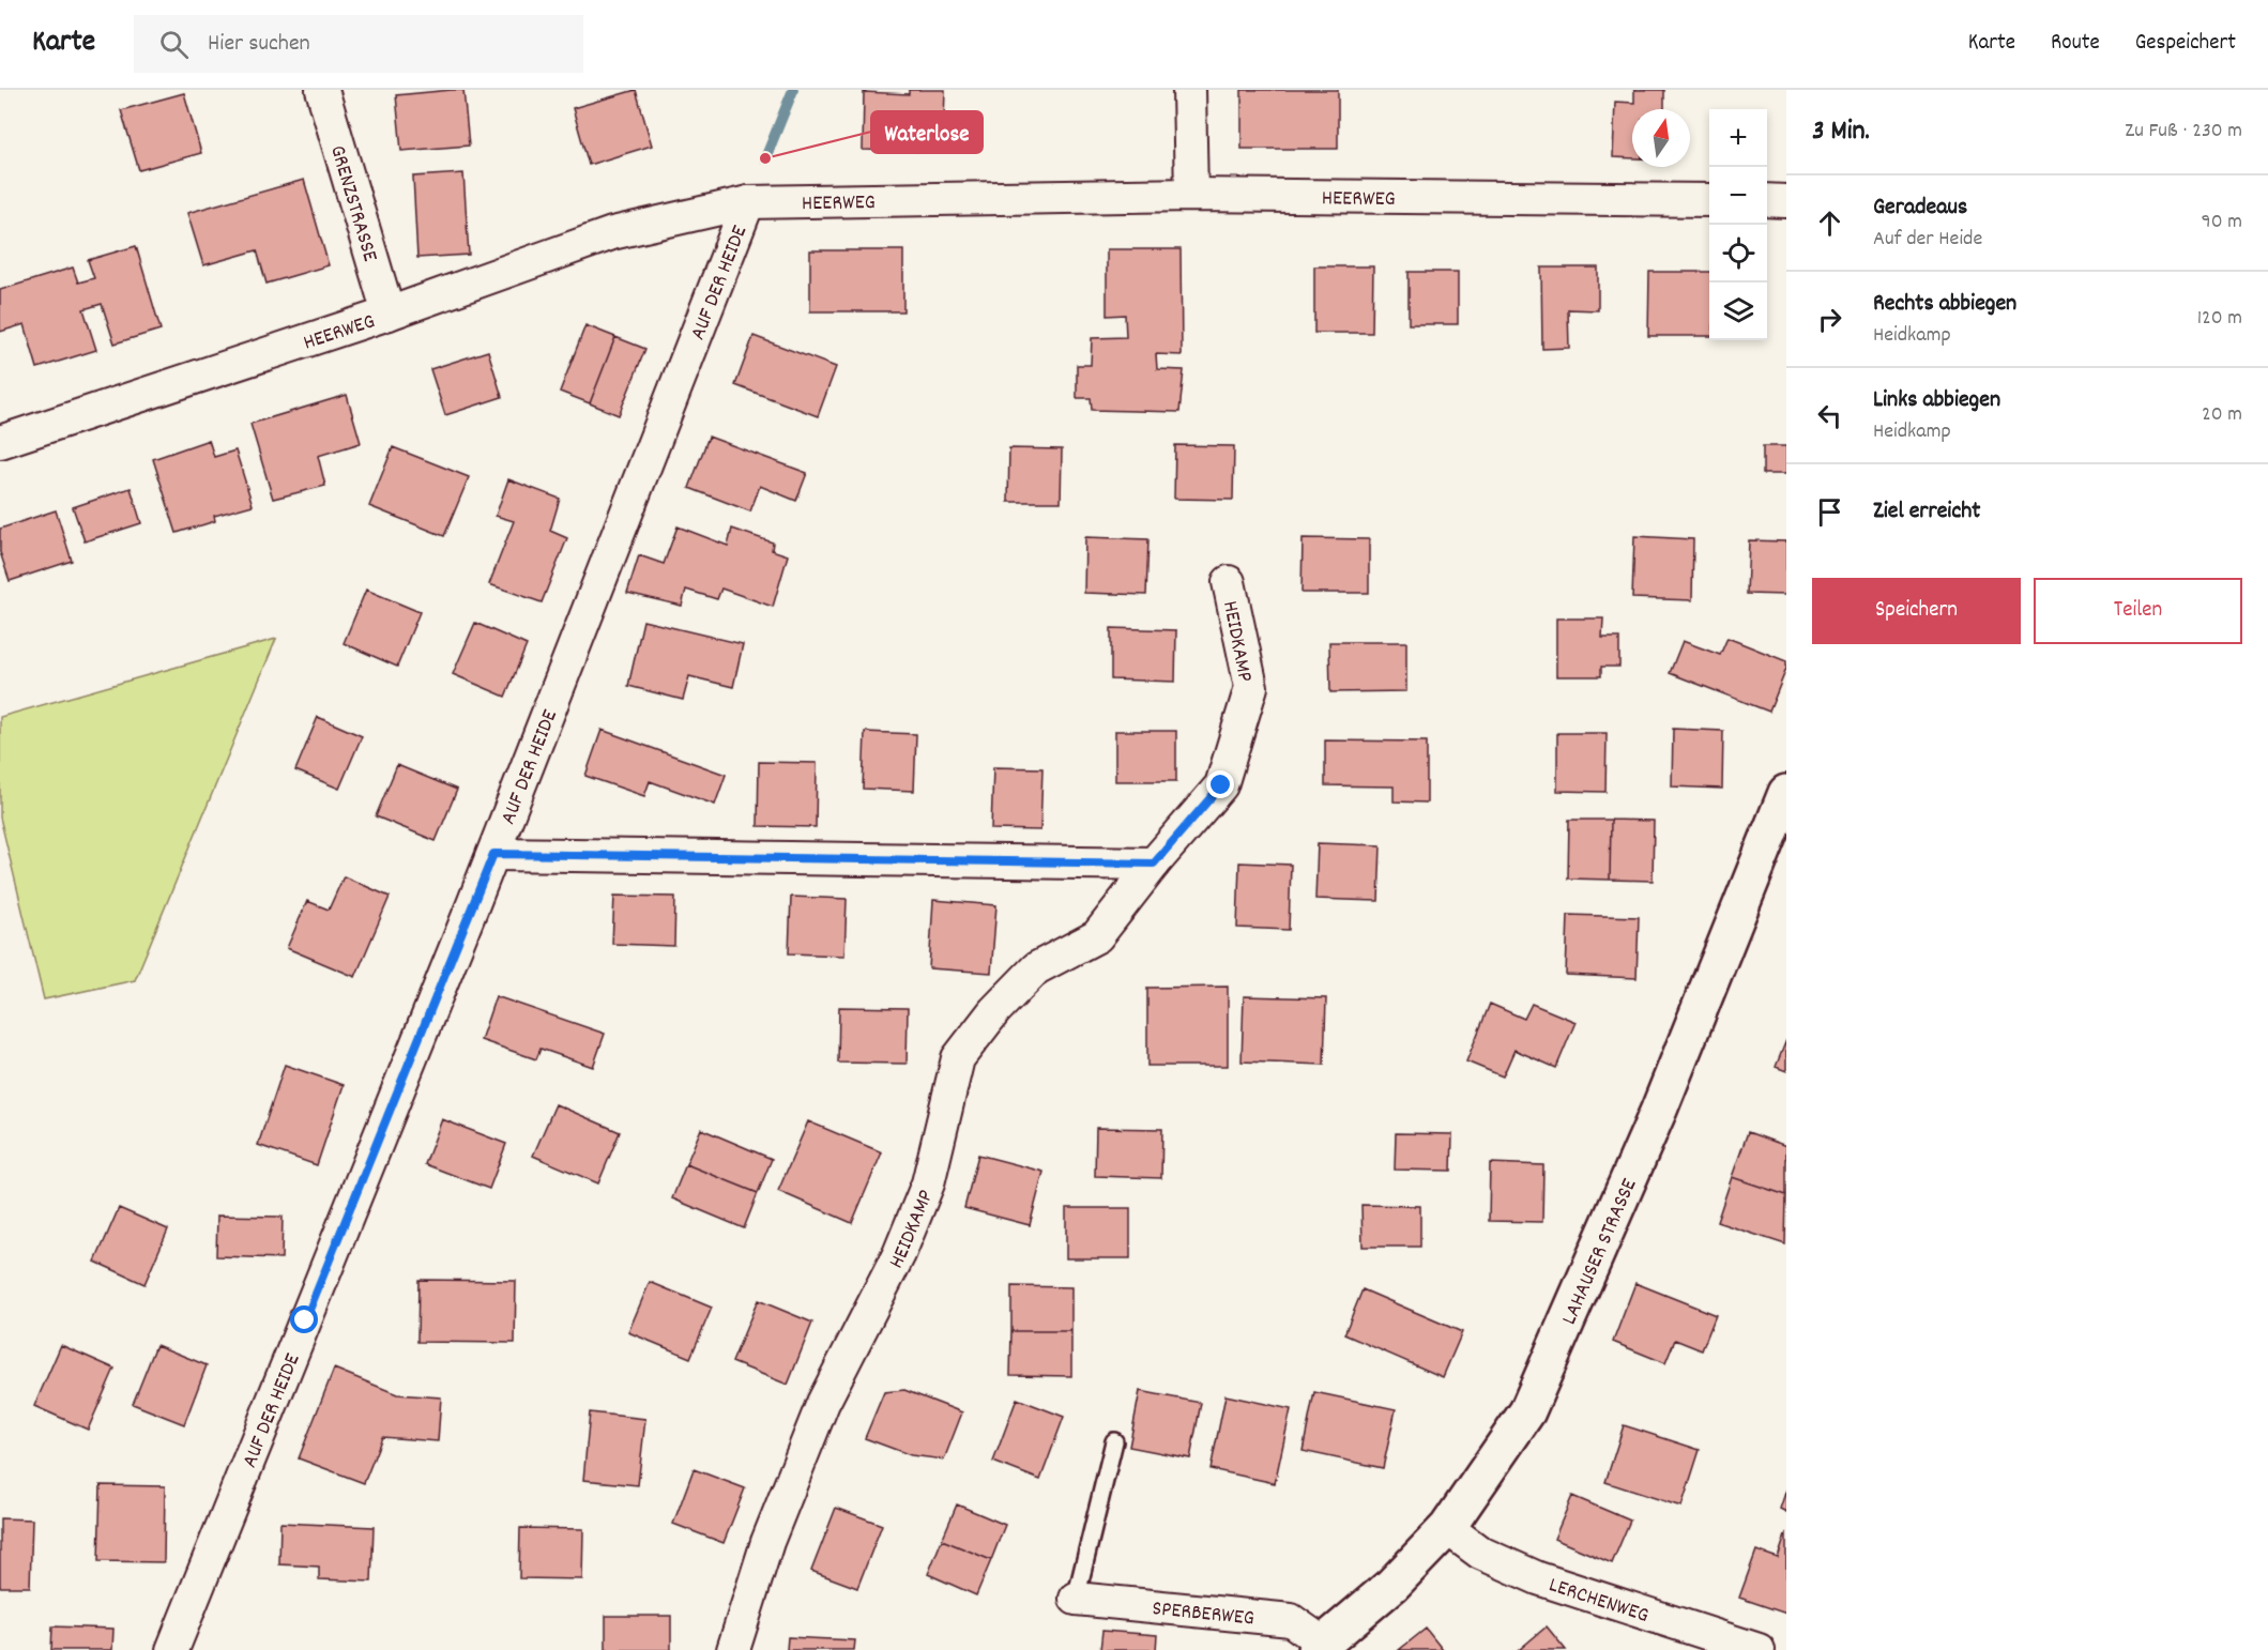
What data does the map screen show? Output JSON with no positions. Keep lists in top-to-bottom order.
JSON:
{
  "streets": {
    "street": [
      "HEERWEG",
      "GRENZSTRASSE",
      "AUF DER HEIDE",
      "HEIDKAMP",
      "LAHAUSER STRASSE",
      "LERCHENWEG",
      "SPERBERWEG"
    ]
  },
  "crossings": [
    ["HEERWEG", "GRENZSTRASSE"],
    ["HEERWEG", "AUF DER HEIDE"],
    ["LAHAUSER STRASSE", "LERCHENWEG"],
    ["LAHAUSER STRASSE", "SPERBERWEG"]
  ],
  "places": ["Waterlose"],
  "north": "top",
  "page": {
    "header": "Karte",
    "search": "Hier suchen",
    "nav": ["Karte", "Route", "Gespeichert"],
    "heading": ["3 Min.", "Zu Fuß · 230 m"],
    "map_buttons": ["+", "−"],
    "list": [
      ["Geradeaus", "Auf der Heide", "90 m"],
      ["Rechts abbiegen", "Heidkamp", "120 m"],
      ["Links abbiegen", "Heidkamp", "20 m"],
      "Ziel erreicht"
    ],
    "buttons": ["Speichern", "Teilen"]
  }
}
